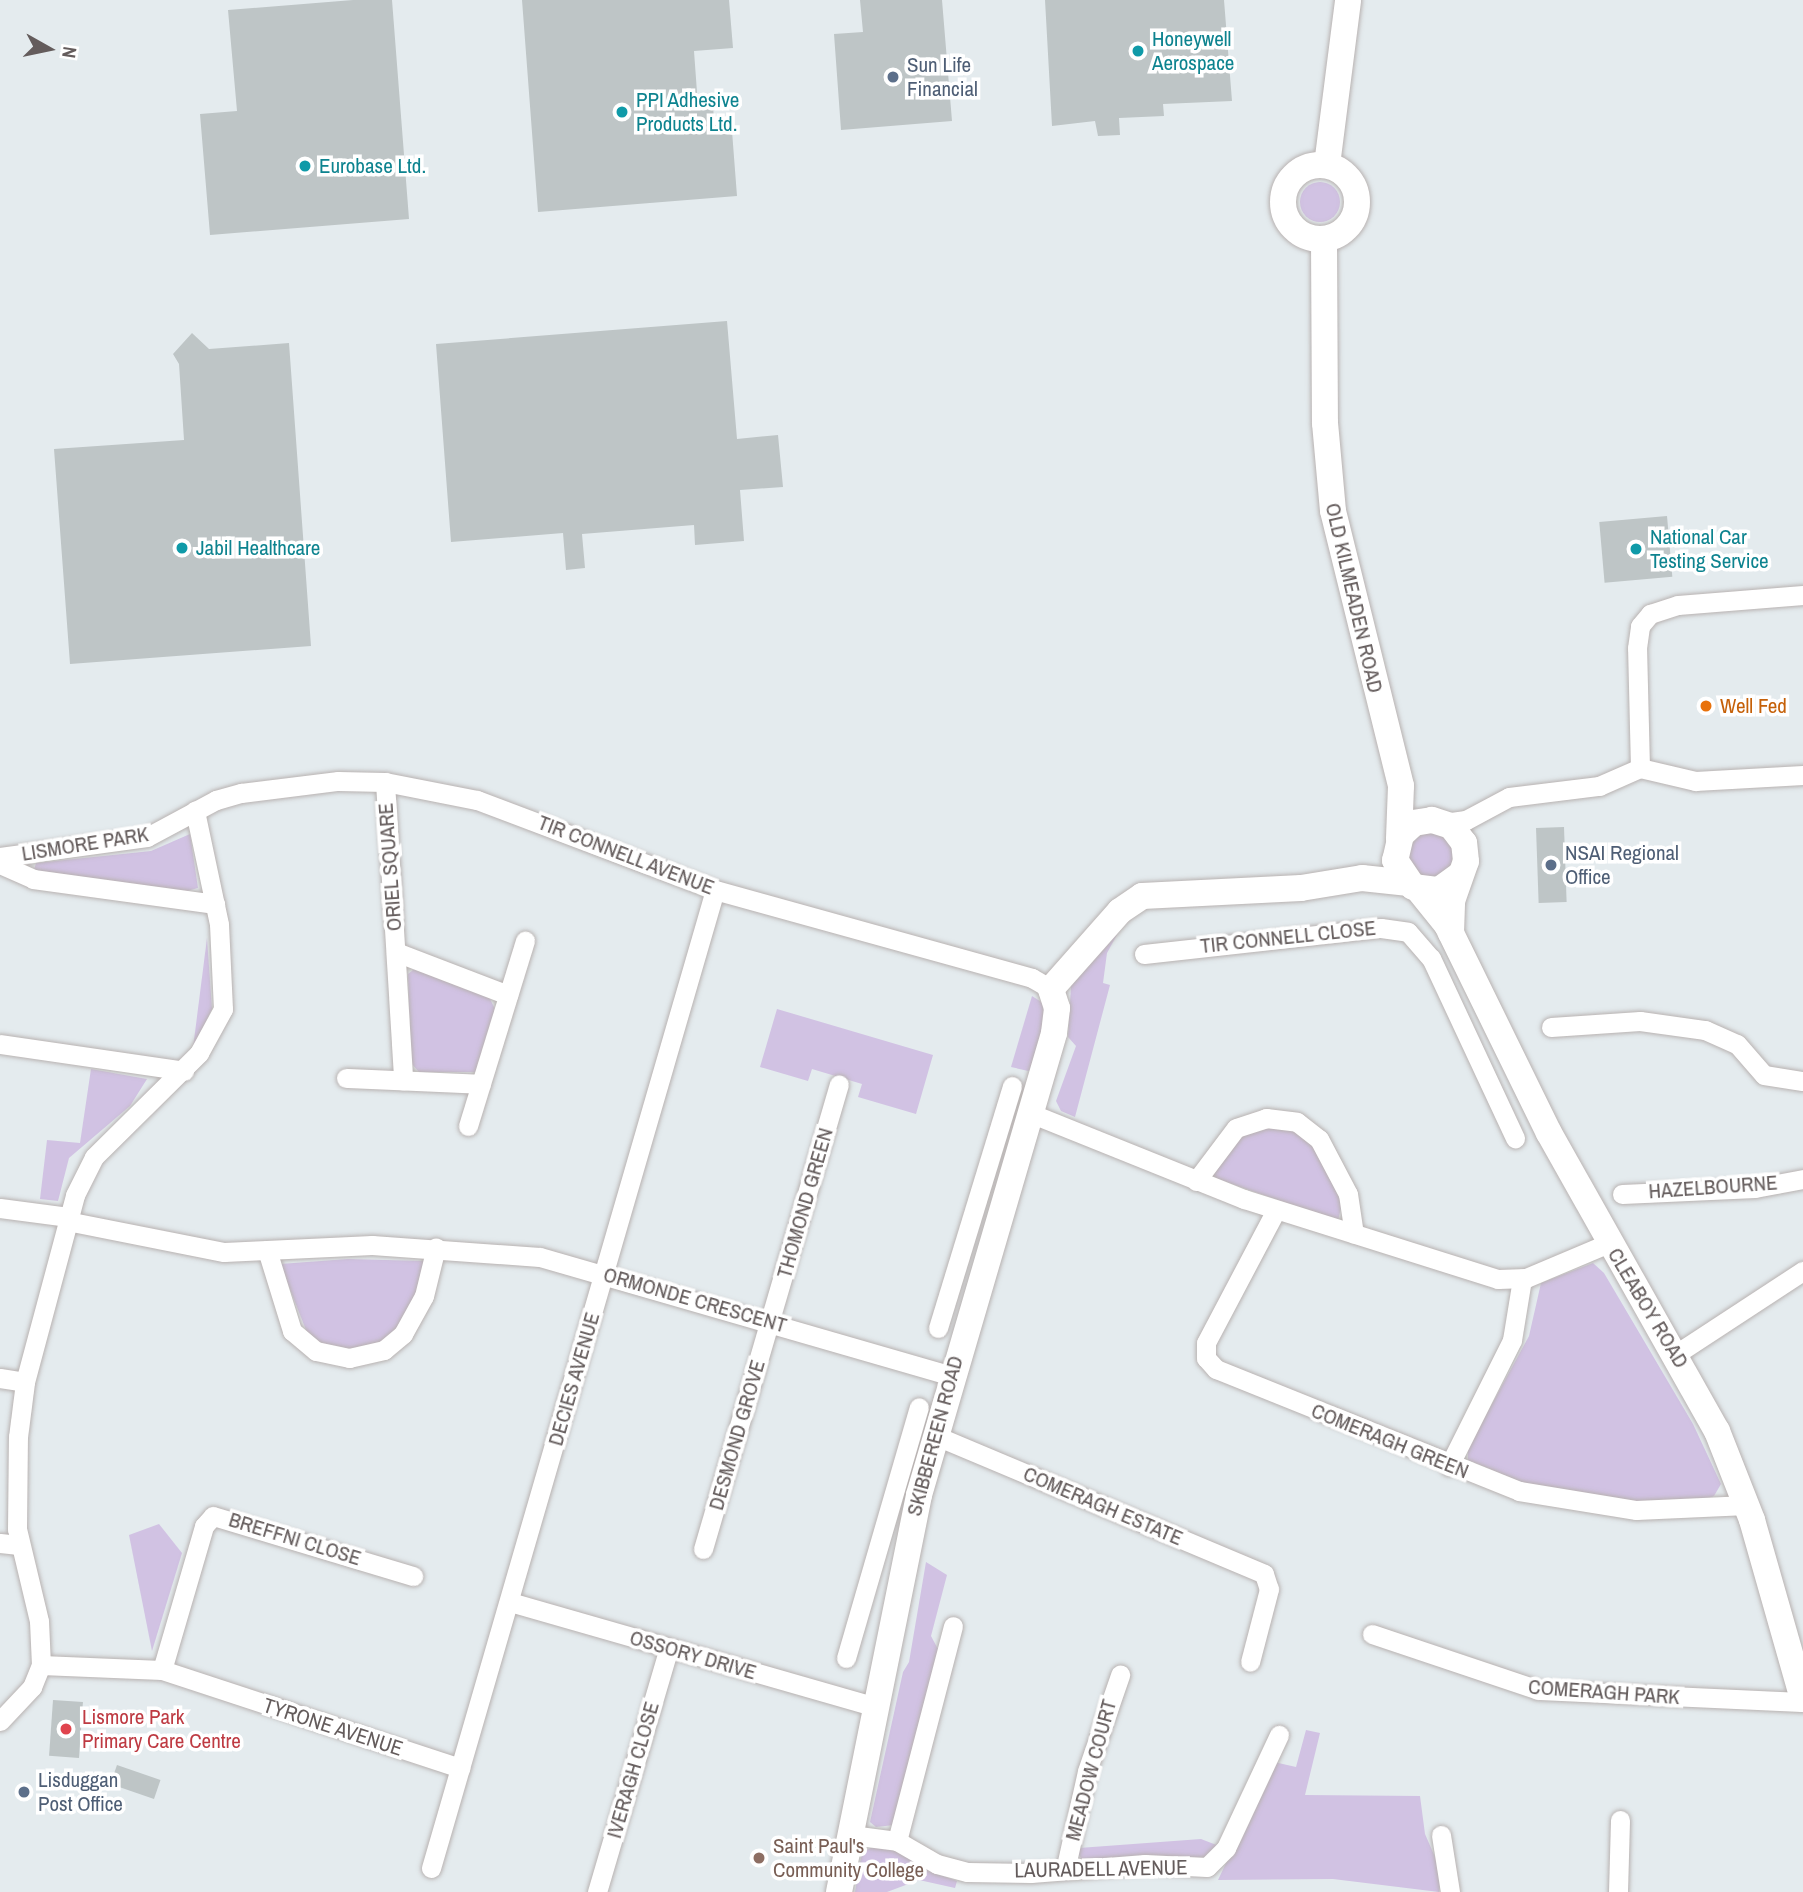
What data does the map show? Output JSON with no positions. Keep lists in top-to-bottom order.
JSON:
{
  "streets": {
    "street": [
      "OLD KILMEADEN ROAD",
      "LISMORE PARK",
      "TIR CONNELL AVENUE",
      "ORIEL SQUARE",
      "TIR CONNELL CLOSE",
      "HAZELBOURNE",
      "THOMOND GREEN",
      "ORMONDE CRESCENT",
      "CLEABOY ROAD",
      "DECIES AVENUE",
      "DESMOND GROVE",
      "SKIBBEREEN ROAD",
      "COMERAGH GREEN",
      "COMERAGH ESTATE",
      "BREFFNI CLOSE",
      "OSSORY DRIVE",
      "COMERAGH PARK",
      "TYRONE AVENUE",
      "IVERAGH CLOSE",
      "MEADOW COURT",
      "LAURADELL AVENUE"
    ]
  },
  "crossings": [
    ["OLD KILMEADEN ROAD", "CLEABOY ROAD"],
    ["LISMORE PARK", "TIR CONNELL AVENUE"],
    ["TIR CONNELL AVENUE", "ORIEL SQUARE"],
    ["TIR CONNELL AVENUE", "DECIES AVENUE"],
    ["TIR CONNELL AVENUE", "SKIBBEREEN ROAD"],
    ["THOMOND GREEN", "ORMONDE CRESCENT"],
    ["THOMOND GREEN", "DESMOND GROVE"],
    ["ORMONDE CRESCENT", "DECIES AVENUE"],
    ["ORMONDE CRESCENT", "DESMOND GROVE"],
    ["ORMONDE CRESCENT", "SKIBBEREEN ROAD"],
    ["CLEABOY ROAD", "COMERAGH GREEN"],
    ["CLEABOY ROAD", "COMERAGH PARK"],
    ["DECIES AVENUE", "OSSORY DRIVE"],
    ["DECIES AVENUE", "TYRONE AVENUE"],
    ["SKIBBEREEN ROAD", "COMERAGH ESTATE"],
    ["SKIBBEREEN ROAD", "OSSORY DRIVE"],
    ["SKIBBEREEN ROAD", "LAURADELL AVENUE"],
    ["BREFFNI CLOSE", "TYRONE AVENUE"],
    ["OSSORY DRIVE", "IVERAGH CLOSE"],
    ["MEADOW COURT", "LAURADELL AVENUE"]
  ],
  "places": [
    "Honeywell Aerospace",
    "Sun Life Financial",
    "PPI Adhesive Products Ltd.",
    "Eurobase Ltd.",
    "Jabil Healthcare",
    "National Car Testing Service",
    "Well Fed",
    "NSAI Regional Office",
    "Lismore Park Primary Care Centre",
    "Lisduggan Post Office",
    "Saint Paul's Community College"
  ],
  "north": "right"
}
